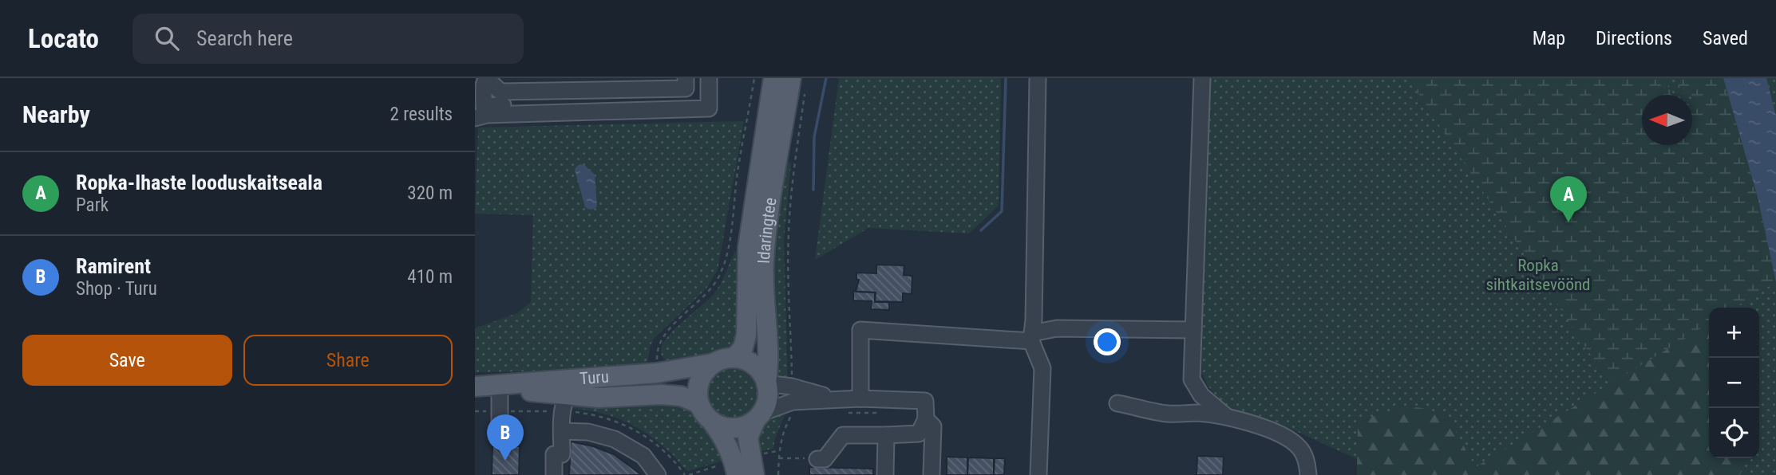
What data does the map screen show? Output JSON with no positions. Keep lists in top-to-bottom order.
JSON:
{
  "streets": {
    "main road": ["Idaringtee", "Turu"]
  },
  "crossings": [
    ["Idaringtee", "Turu"]
  ],
  "parks": ["Ropka sihtkaitsevöönd"],
  "north": "left",
  "page": {
    "header": "Locato",
    "search": "Search here",
    "nav": ["Map", "Directions", "Saved"],
    "heading": ["Nearby", "2 results"],
    "list": [
      {
        "mark": "A",
        "name": "Ropka-Ihaste looduskaitseala",
        "note": "Park",
        "value": "320 m"
      },
      {
        "mark": "B",
        "name": "Ramirent",
        "note": "Shop · Turu",
        "value": "410 m"
      }
    ],
    "pins": ["A", "B"],
    "map_buttons": ["+", "−"],
    "buttons": ["Save", "Share"]
  }
}
